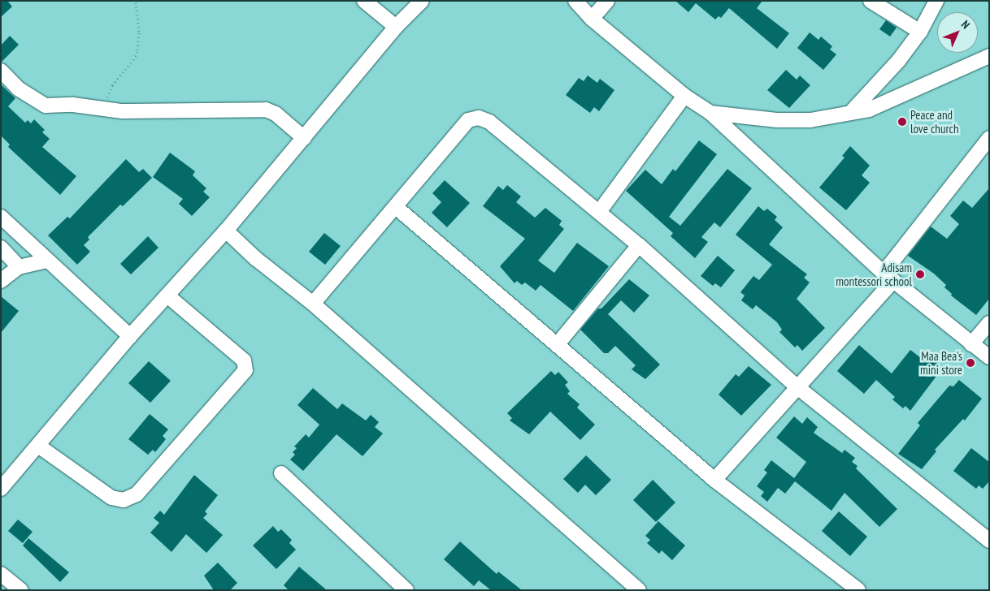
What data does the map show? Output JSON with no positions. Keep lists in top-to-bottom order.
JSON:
{
  "places": ["Peace and love church", "Adisam montessori school", "Maa Bea's mini store"],
  "north": "top right"
}
